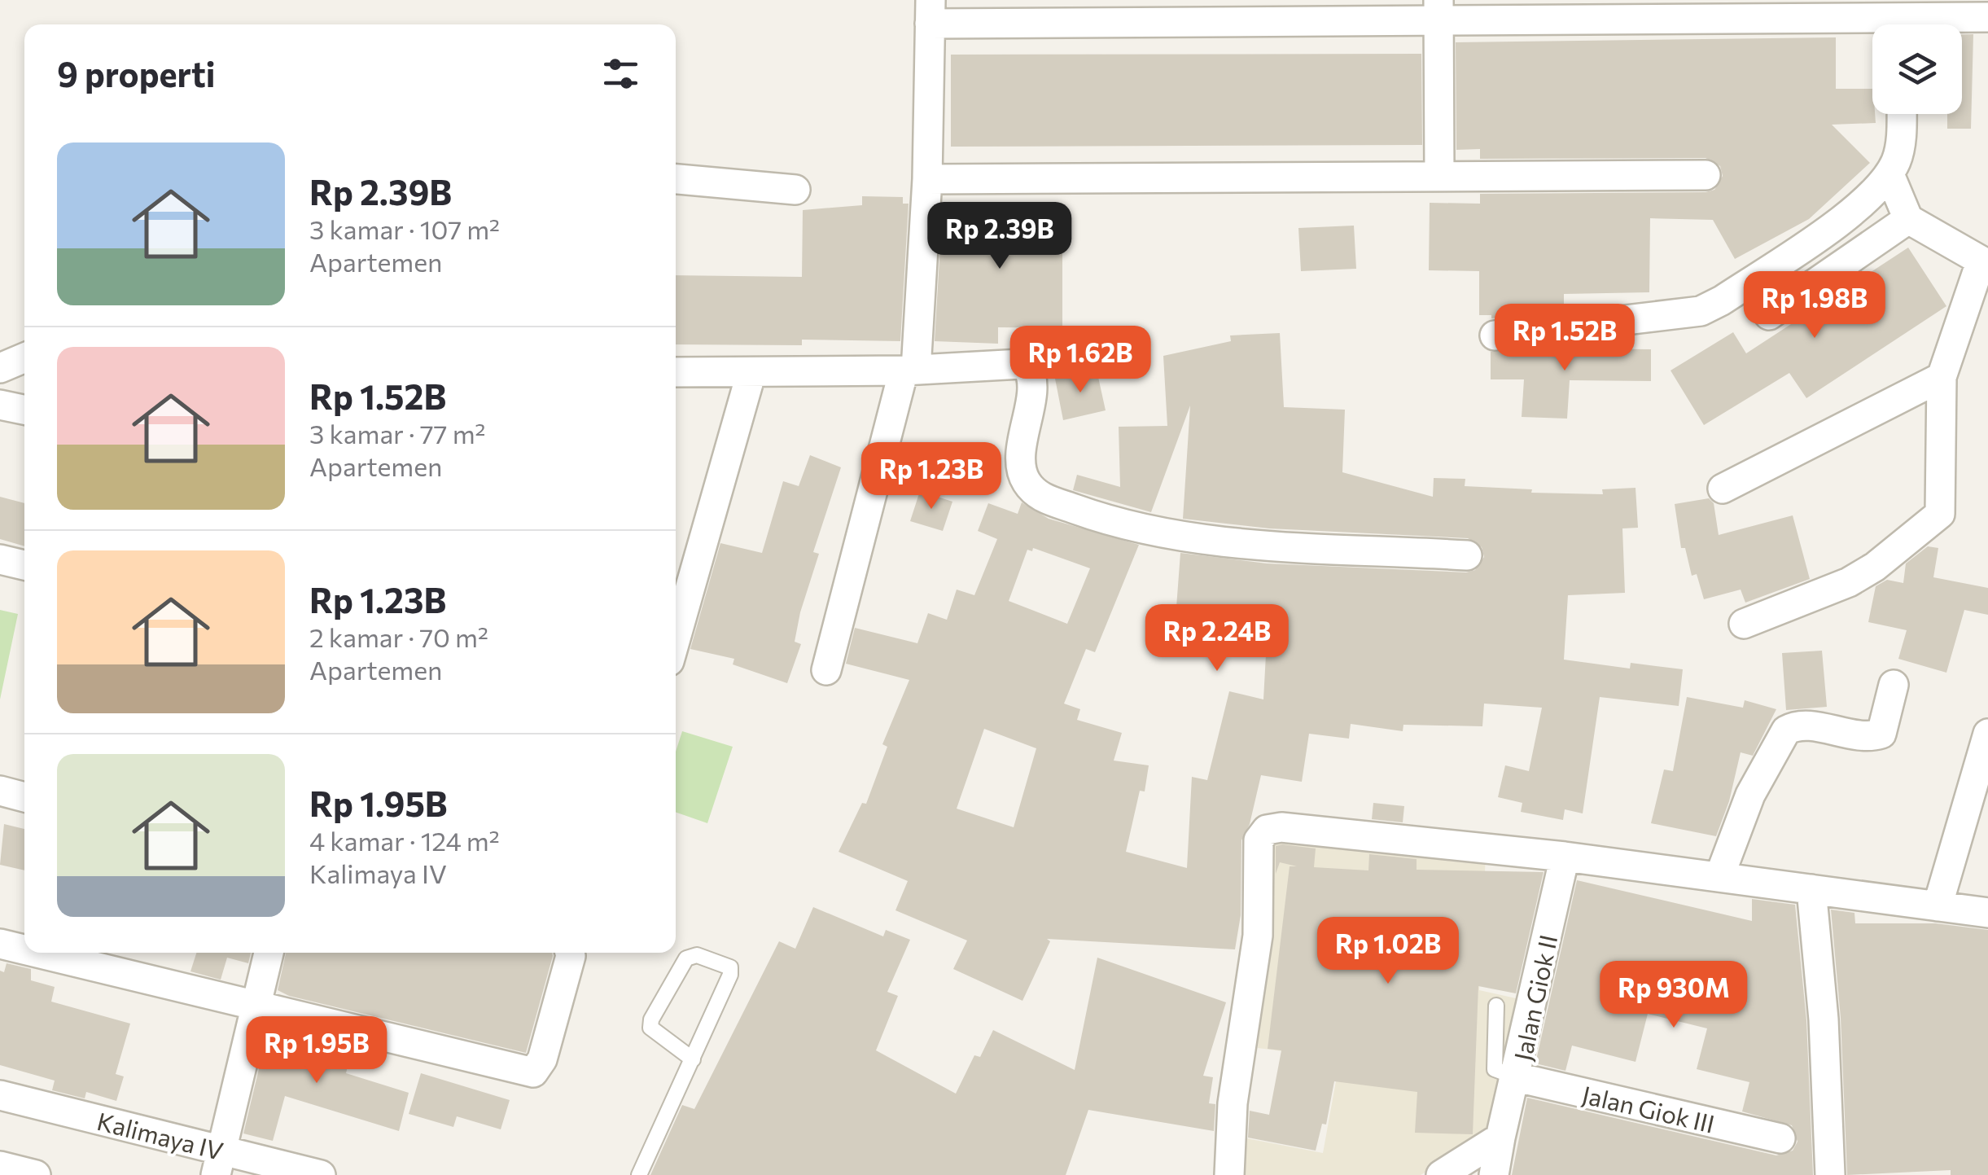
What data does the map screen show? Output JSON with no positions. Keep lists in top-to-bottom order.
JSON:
{
  "streets": {
    "street": ["Jalan Giok II", "Jalan Giok III", "Kalimaya IV"]
  },
  "crossings": [
    ["Jalan Giok II", "Jalan Giok III"]
  ],
  "page": {
    "heading": "9 properti",
    "list": [
      {
        "name": "Rp 2.39B",
        "note": "3 kamar · 107 m² · Apartemen"
      },
      {
        "name": "Rp 1.52B",
        "note": "3 kamar · 77 m² · Apartemen"
      },
      {
        "name": "Rp 1.23B",
        "note": "2 kamar · 70 m² · Apartemen"
      },
      {
        "name": "Rp 1.95B",
        "note": "4 kamar · 124 m² · Kalimaya IV"
      }
    ],
    "price": [
      "Rp 2.39B",
      "Rp 1.98B",
      "Rp 1.52B",
      "Rp 1.62B",
      "Rp 1.23B",
      "Rp 2.24B",
      "Rp 1.02B",
      "Rp 930M",
      "Rp 1.95B"
    ]
  }
}
